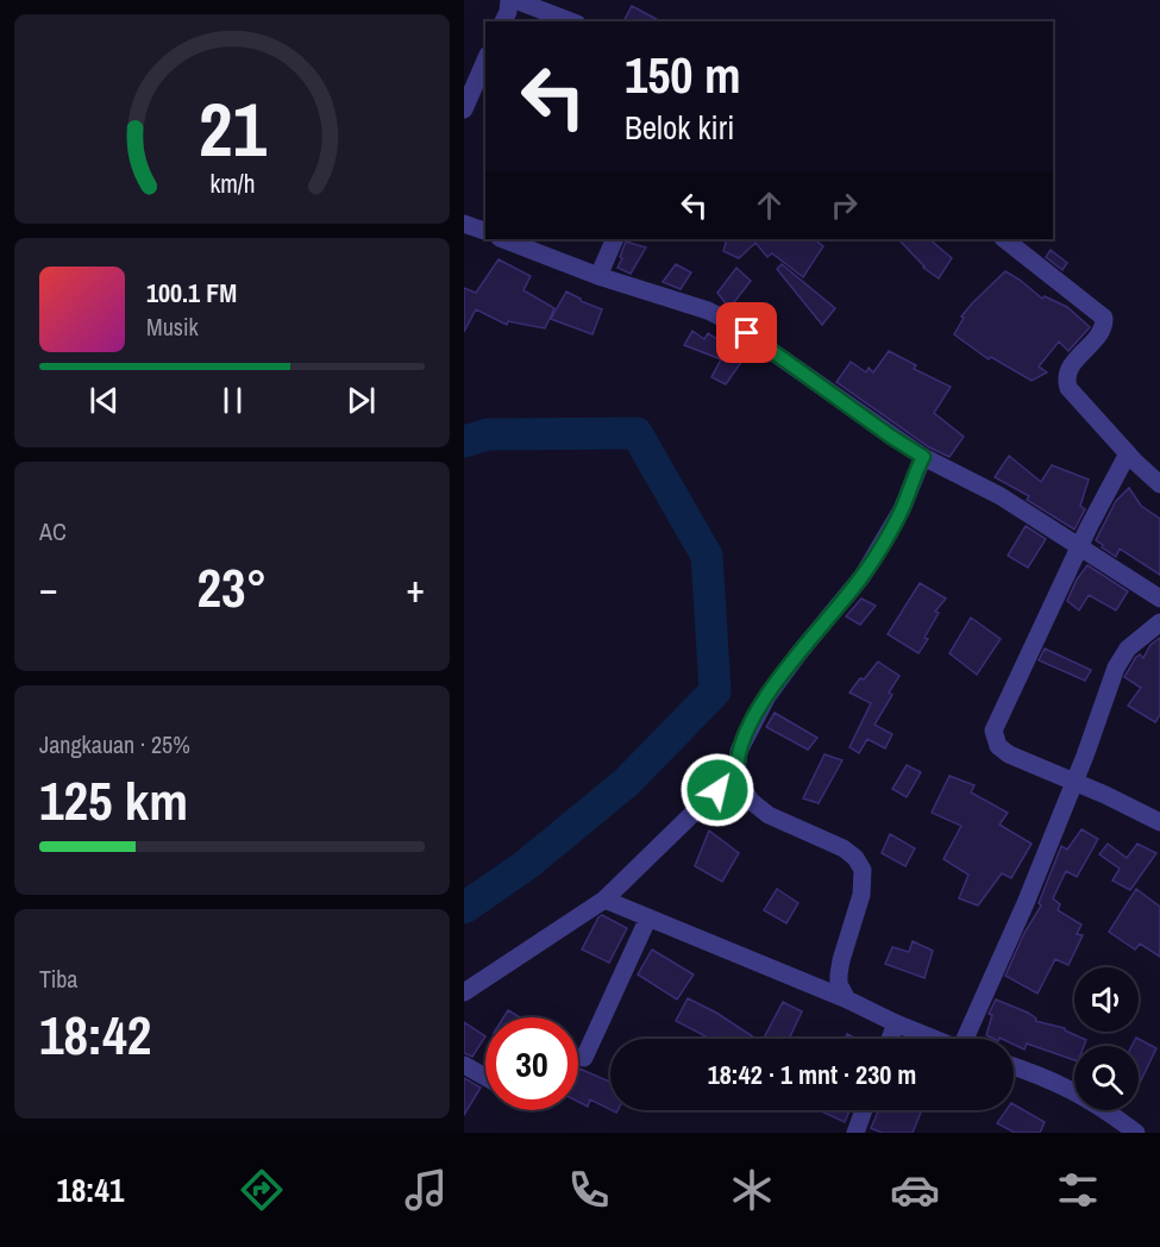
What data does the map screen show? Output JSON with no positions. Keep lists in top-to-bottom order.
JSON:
{
  "page": {
    "turn": ["150 m", "Belok kiri"],
    "song": ["100.1 FM", "Musik"],
    "tile": [
      "AC",
      ["Jangkauan · 25%", "125 km"],
      ["Tiba", "18:42"]
    ],
    "heat": ["−", "23°", "+"],
    "limit": "30",
    "trip": "18:42 · 1 mnt · 230 m",
    "tabs": "18:41",
    "gauge": ["21", "km/h"]
  }
}
